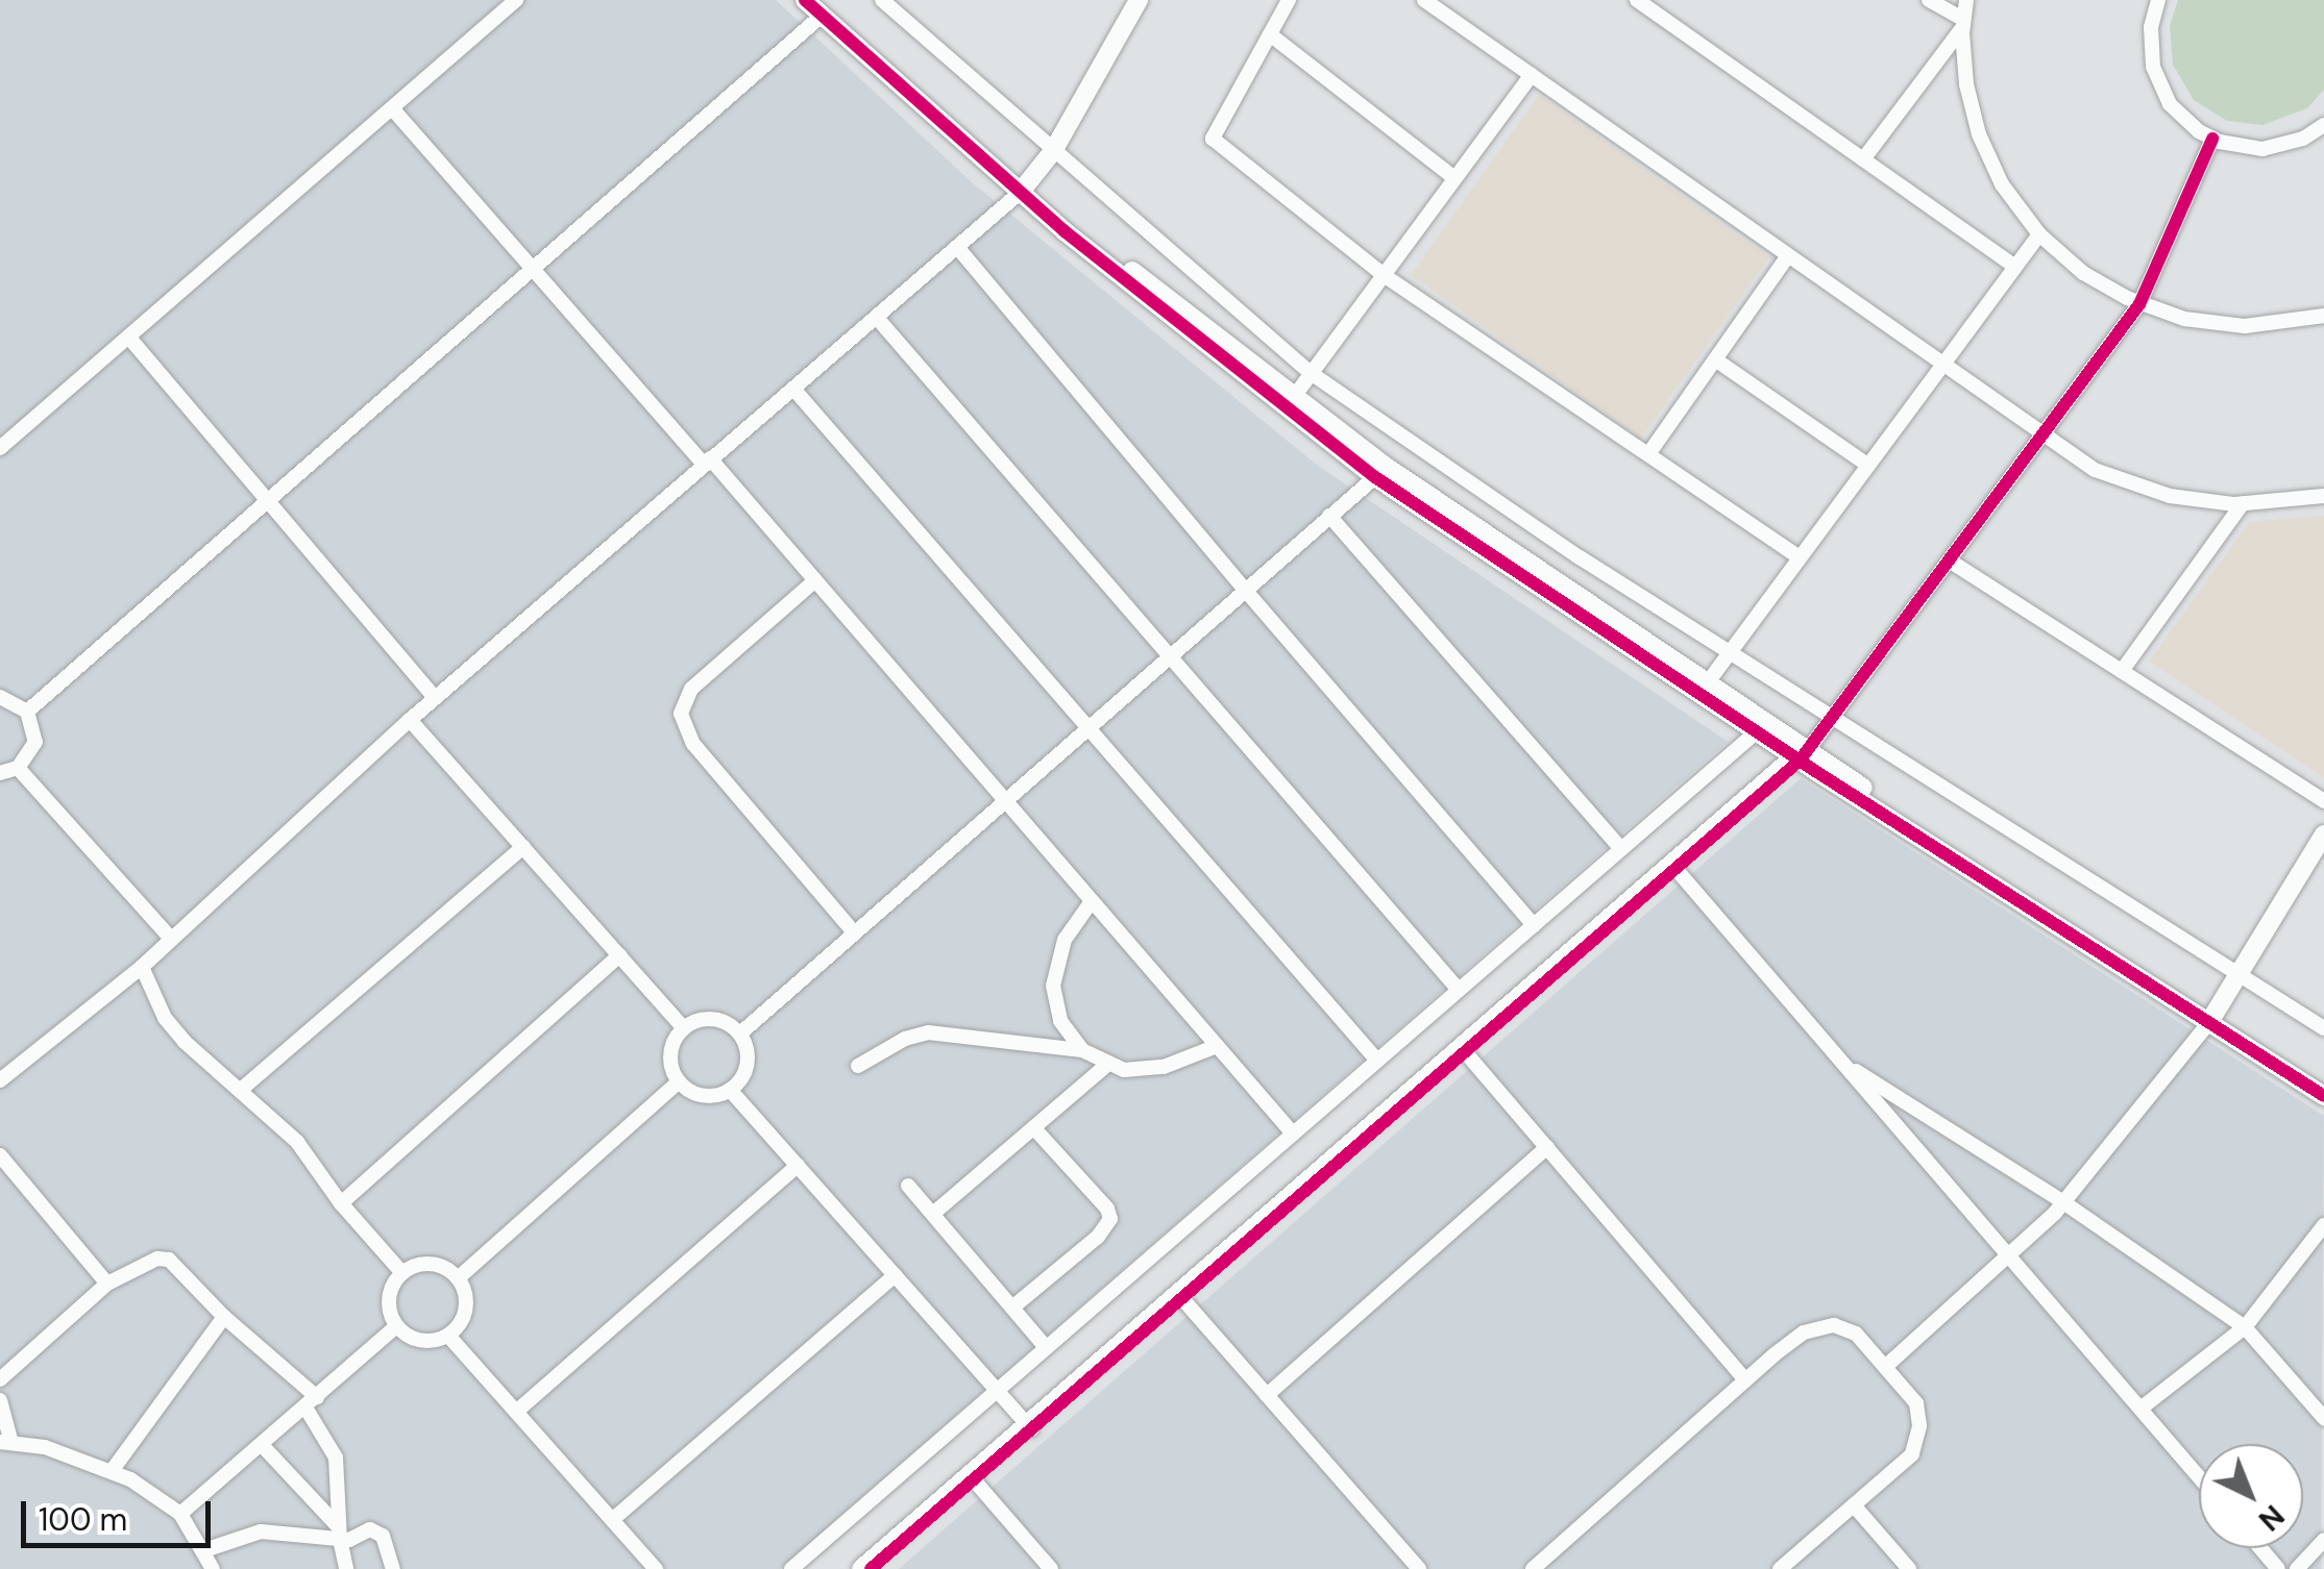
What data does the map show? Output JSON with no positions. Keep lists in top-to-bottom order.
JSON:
{
  "scale_bar": "100 m",
  "north": "bottom right"
}
